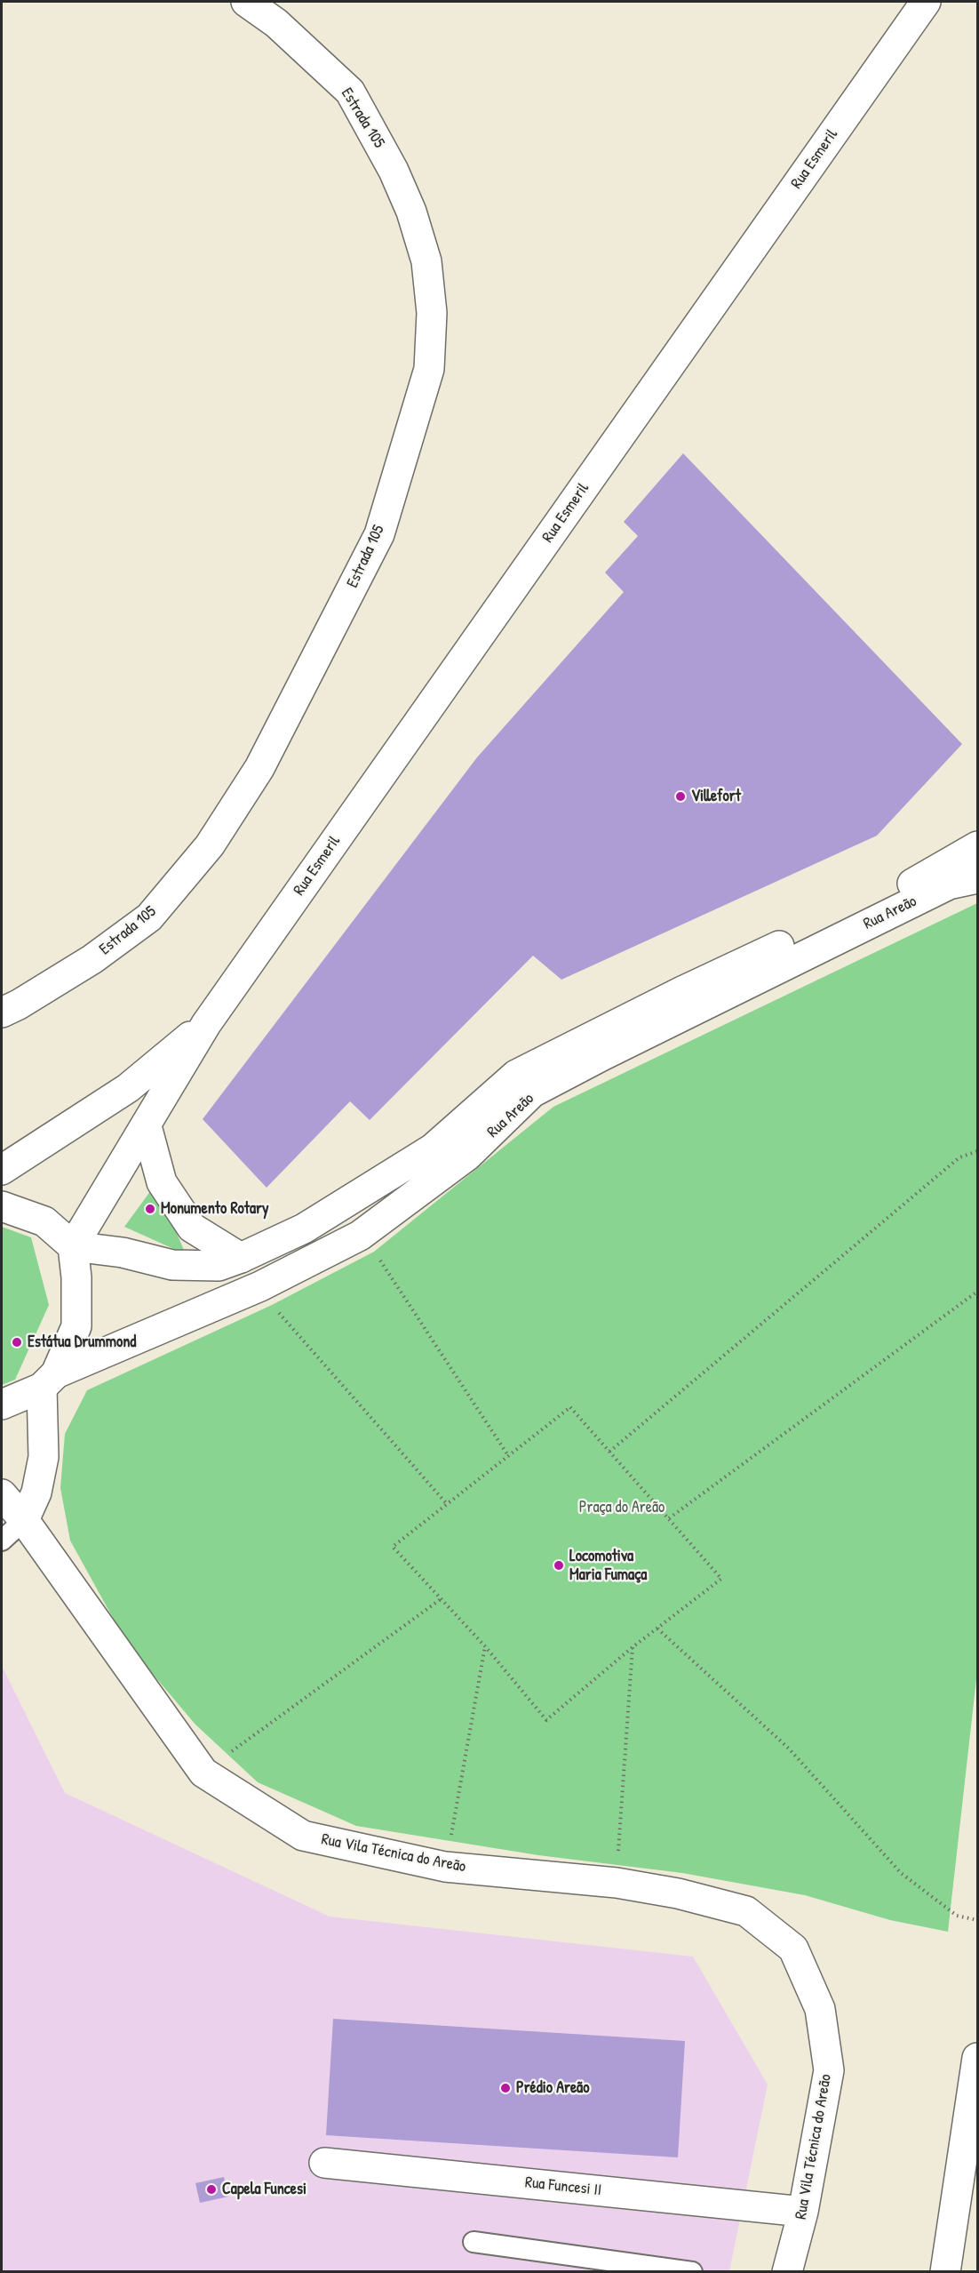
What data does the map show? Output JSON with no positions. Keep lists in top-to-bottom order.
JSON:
{
  "streets": {
    "street": [
      "Estrada 105",
      "Rua Esmeril",
      "Rua Areão",
      "Rua Vila Técnica do Areão",
      "Rua Funcesi II"
    ]
  },
  "crossings": [
    ["Rua Vila Técnica do Areão", "Rua Funcesi II"]
  ],
  "parks": ["Praça do Areão"],
  "places": [
    "Villefort",
    "Monumento Rotary",
    "Estátua Drummond",
    "Locomotiva Maria Fumaça",
    "Prédio Areão",
    "Capela Funcesi"
  ]
}
